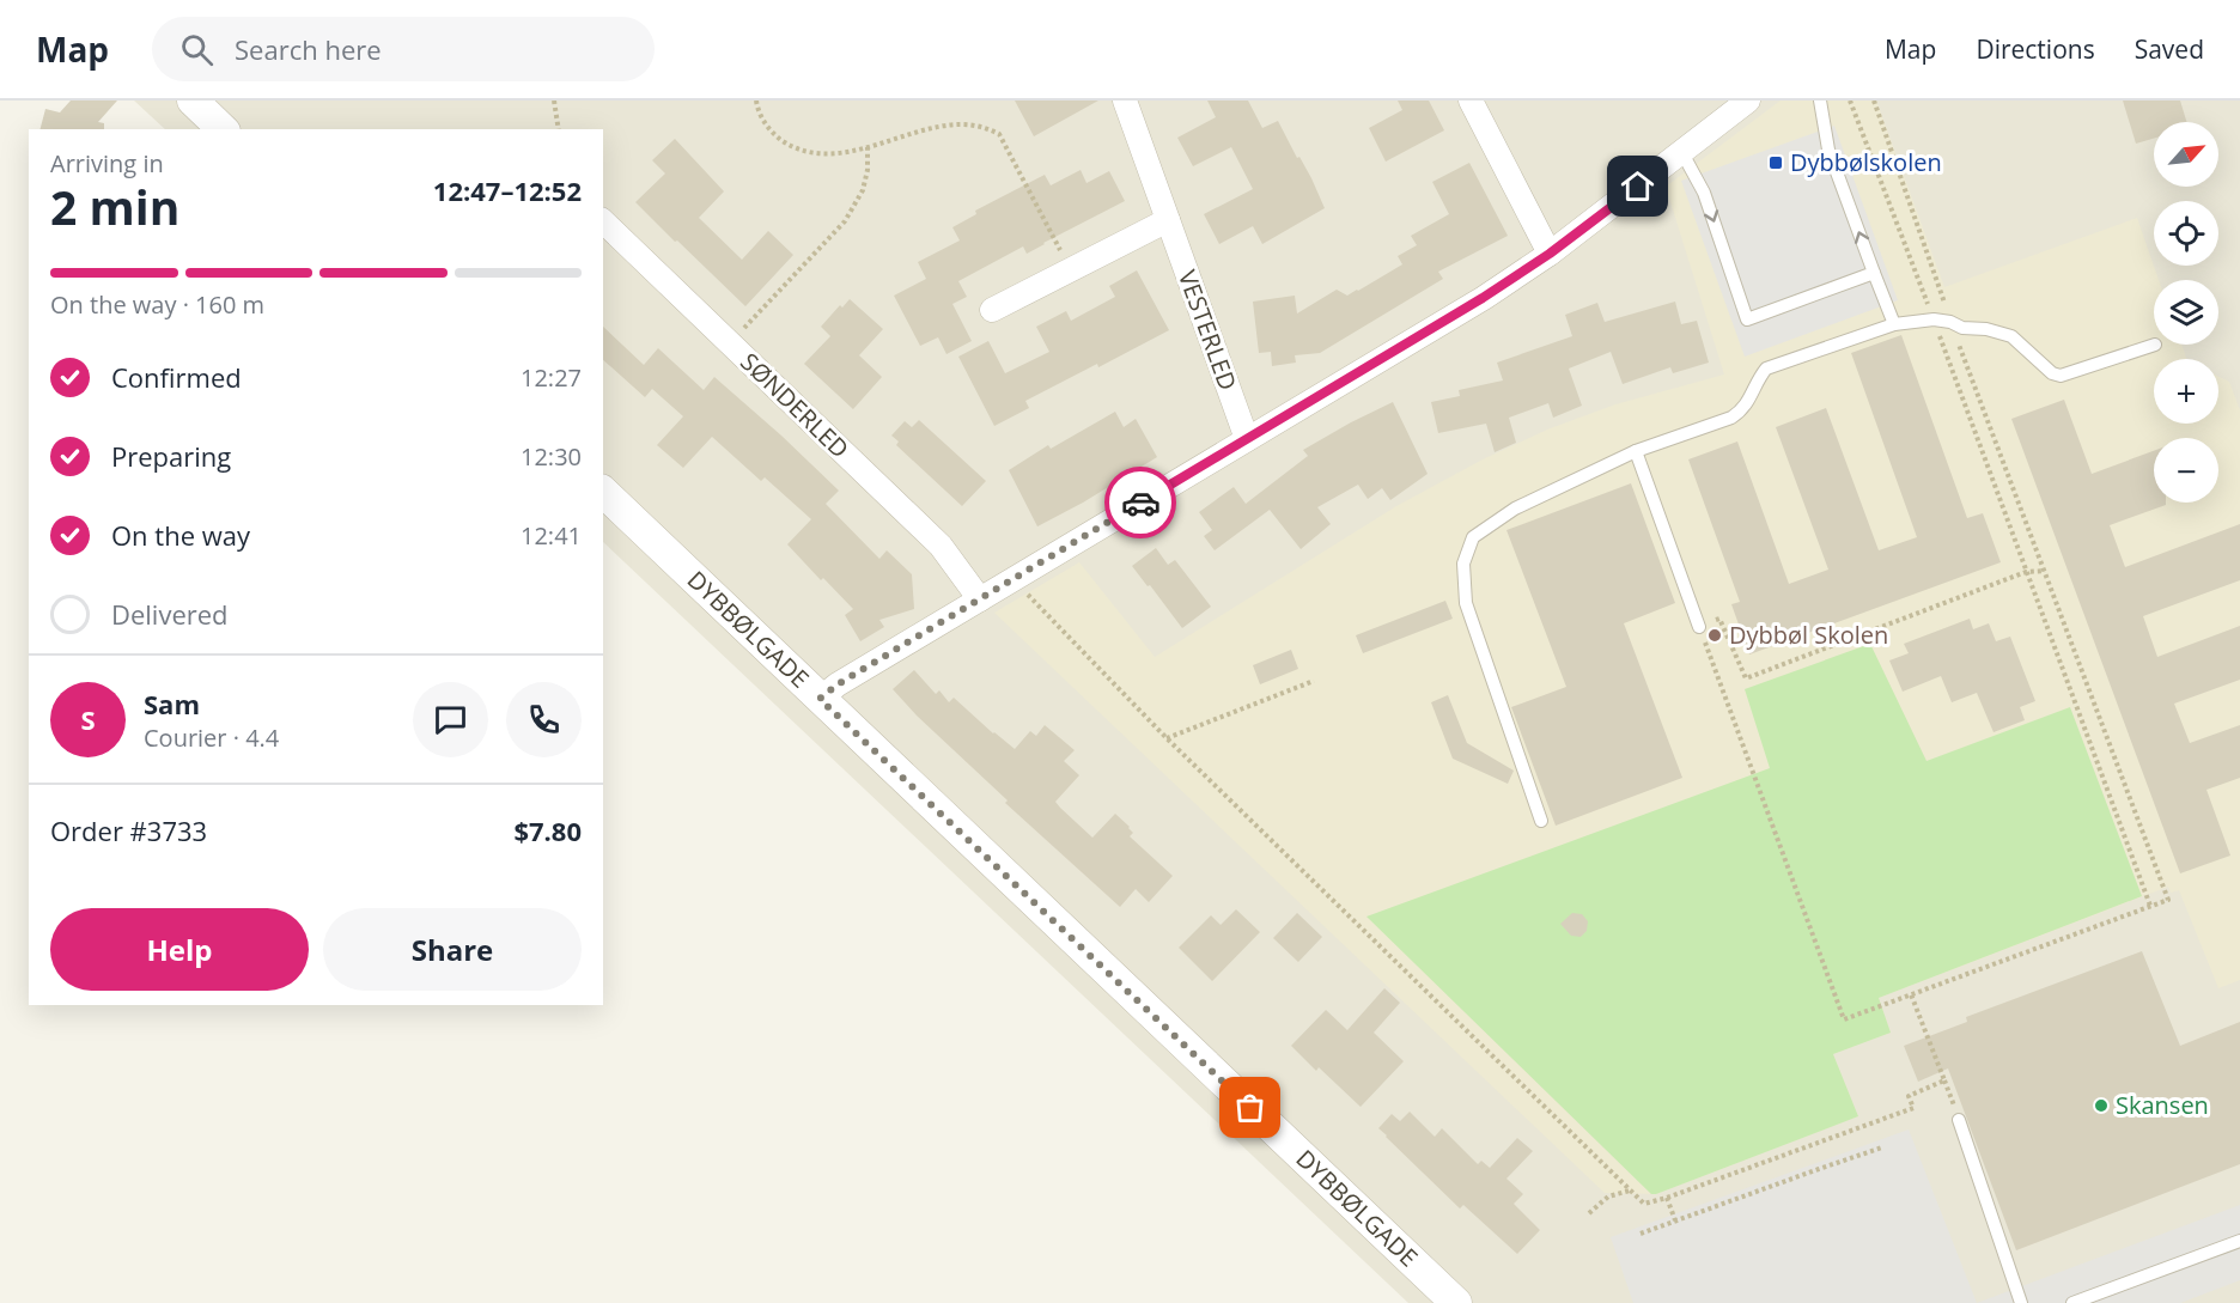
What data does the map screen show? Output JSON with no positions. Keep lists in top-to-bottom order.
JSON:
{
  "streets": {
    "street": ["VESTERLED", "SØNDERLED", "DYBBØLGADE"]
  },
  "places": {
    "transit": ["Dybbølskolen"],
    "other": ["Dybbøl Skolen", "Skansen"]
  },
  "north": "top right",
  "page": {
    "header": "Map",
    "search": "Search here",
    "nav": ["Map", "Directions", "Saved"],
    "map_buttons": ["+", "−"],
    "heading": ["2 min", "Arriving in", "12:47–12:52"],
    "panel": [
      "Sam",
      "Courier · 4.4",
      "Order #3733",
      "$7.80"
    ],
    "bar": "On the way · 160 m",
    "list": [
      ["Confirmed", "12:27"],
      ["Preparing", "12:30"],
      ["On the way", "12:41"],
      "Delivered"
    ],
    "round": "S",
    "buttons": ["Help", "Share"]
  }
}
